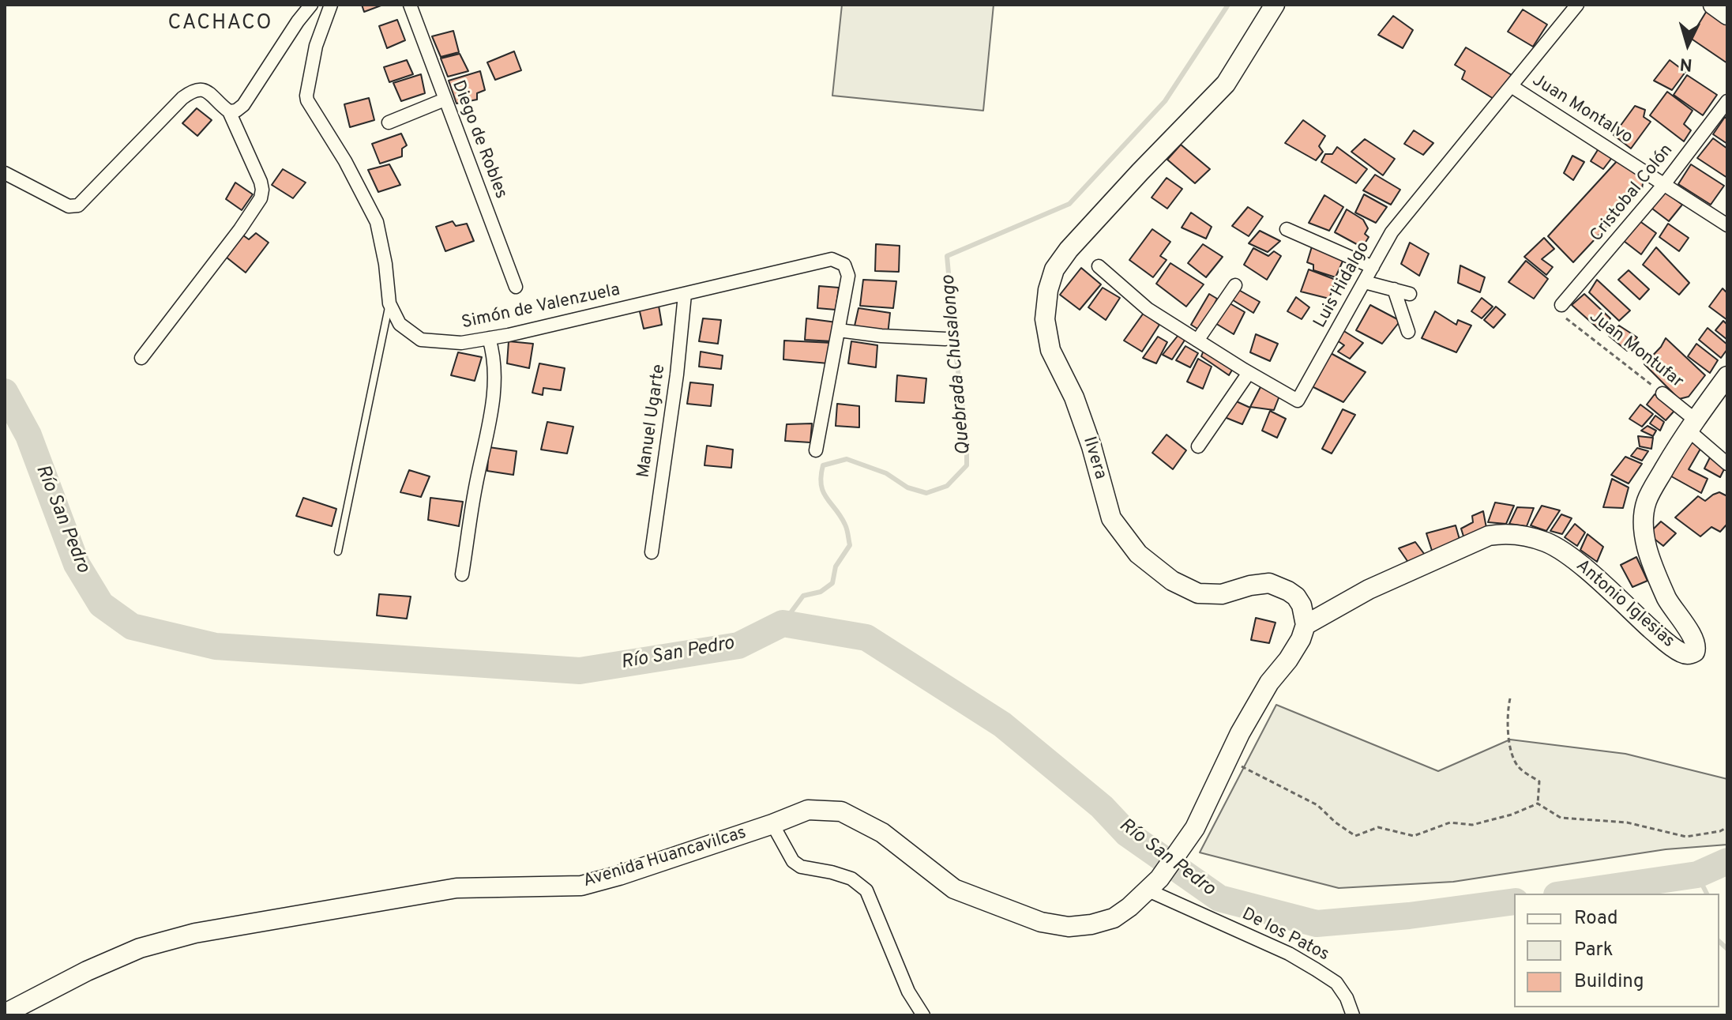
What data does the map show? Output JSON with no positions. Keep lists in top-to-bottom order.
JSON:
{
  "streets": {
    "street": [
      "Juan Montalvo",
      "Diego de Robles",
      "Cristobal Colón",
      "Luis Hidalgo",
      "Simón de Valenzuela",
      "Juan Montufar",
      "Manuel Ugarte",
      "Ilvera",
      "Antonio Iglesias",
      "Avenida Huancavilcas",
      "De los Patos"
    ]
  },
  "crossings": [
    ["Juan Montalvo", "Cristobal Colón"],
    ["Juan Montalvo", "Luis Hidalgo"],
    ["Cristobal Colón", "Juan Montufar"],
    ["Simón de Valenzuela", "Manuel Ugarte"],
    ["Juan Montufar", "Antonio Iglesias"],
    ["Ilvera", "Antonio Iglesias"],
    ["Avenida Huancavilcas", "De los Patos"]
  ],
  "districts": ["CACHACO"],
  "water": ["Quebrada Chusalongo", "Río San Pedro"],
  "legend": ["Road", "Park", "Building"],
  "north": "bottom"
}
